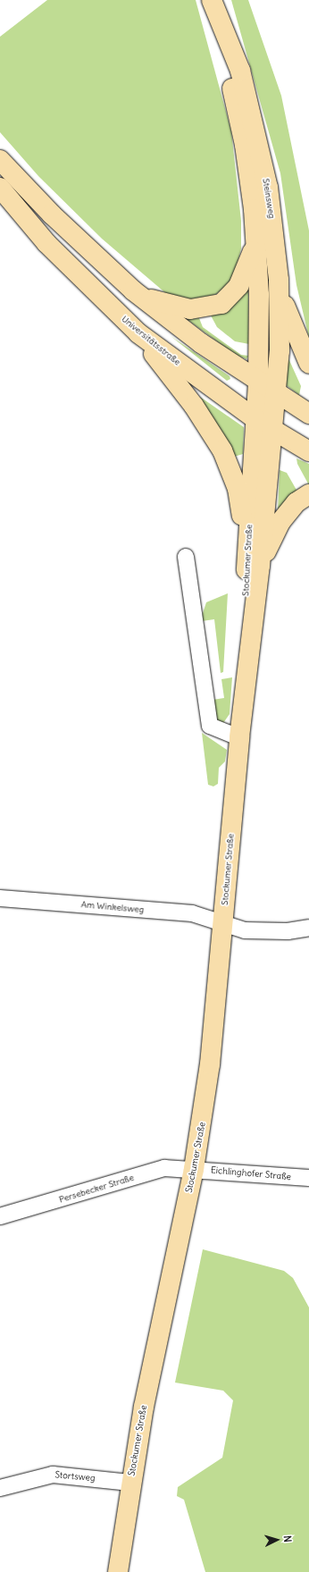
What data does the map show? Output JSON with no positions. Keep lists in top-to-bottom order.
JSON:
{
  "streets": {
    "main road": ["Steinsweg", "Universitätsstraße", "Stockumer Straße"],
    "street": [
      "Am Winkelsweg",
      "Eichlinghofer Straße",
      "Persebecker Straße",
      "Stortsweg"
    ]
  },
  "crossings": [
    ["Steinsweg", "Stockumer Straße"],
    ["Universitätsstraße", "Stockumer Straße"],
    ["Stockumer Straße", "Am Winkelsweg"],
    ["Stockumer Straße", "Eichlinghofer Straße"],
    ["Stockumer Straße", "Persebecker Straße"],
    ["Stockumer Straße", "Stortsweg"],
    ["Eichlinghofer Straße", "Persebecker Straße"]
  ],
  "north": "right"
}
